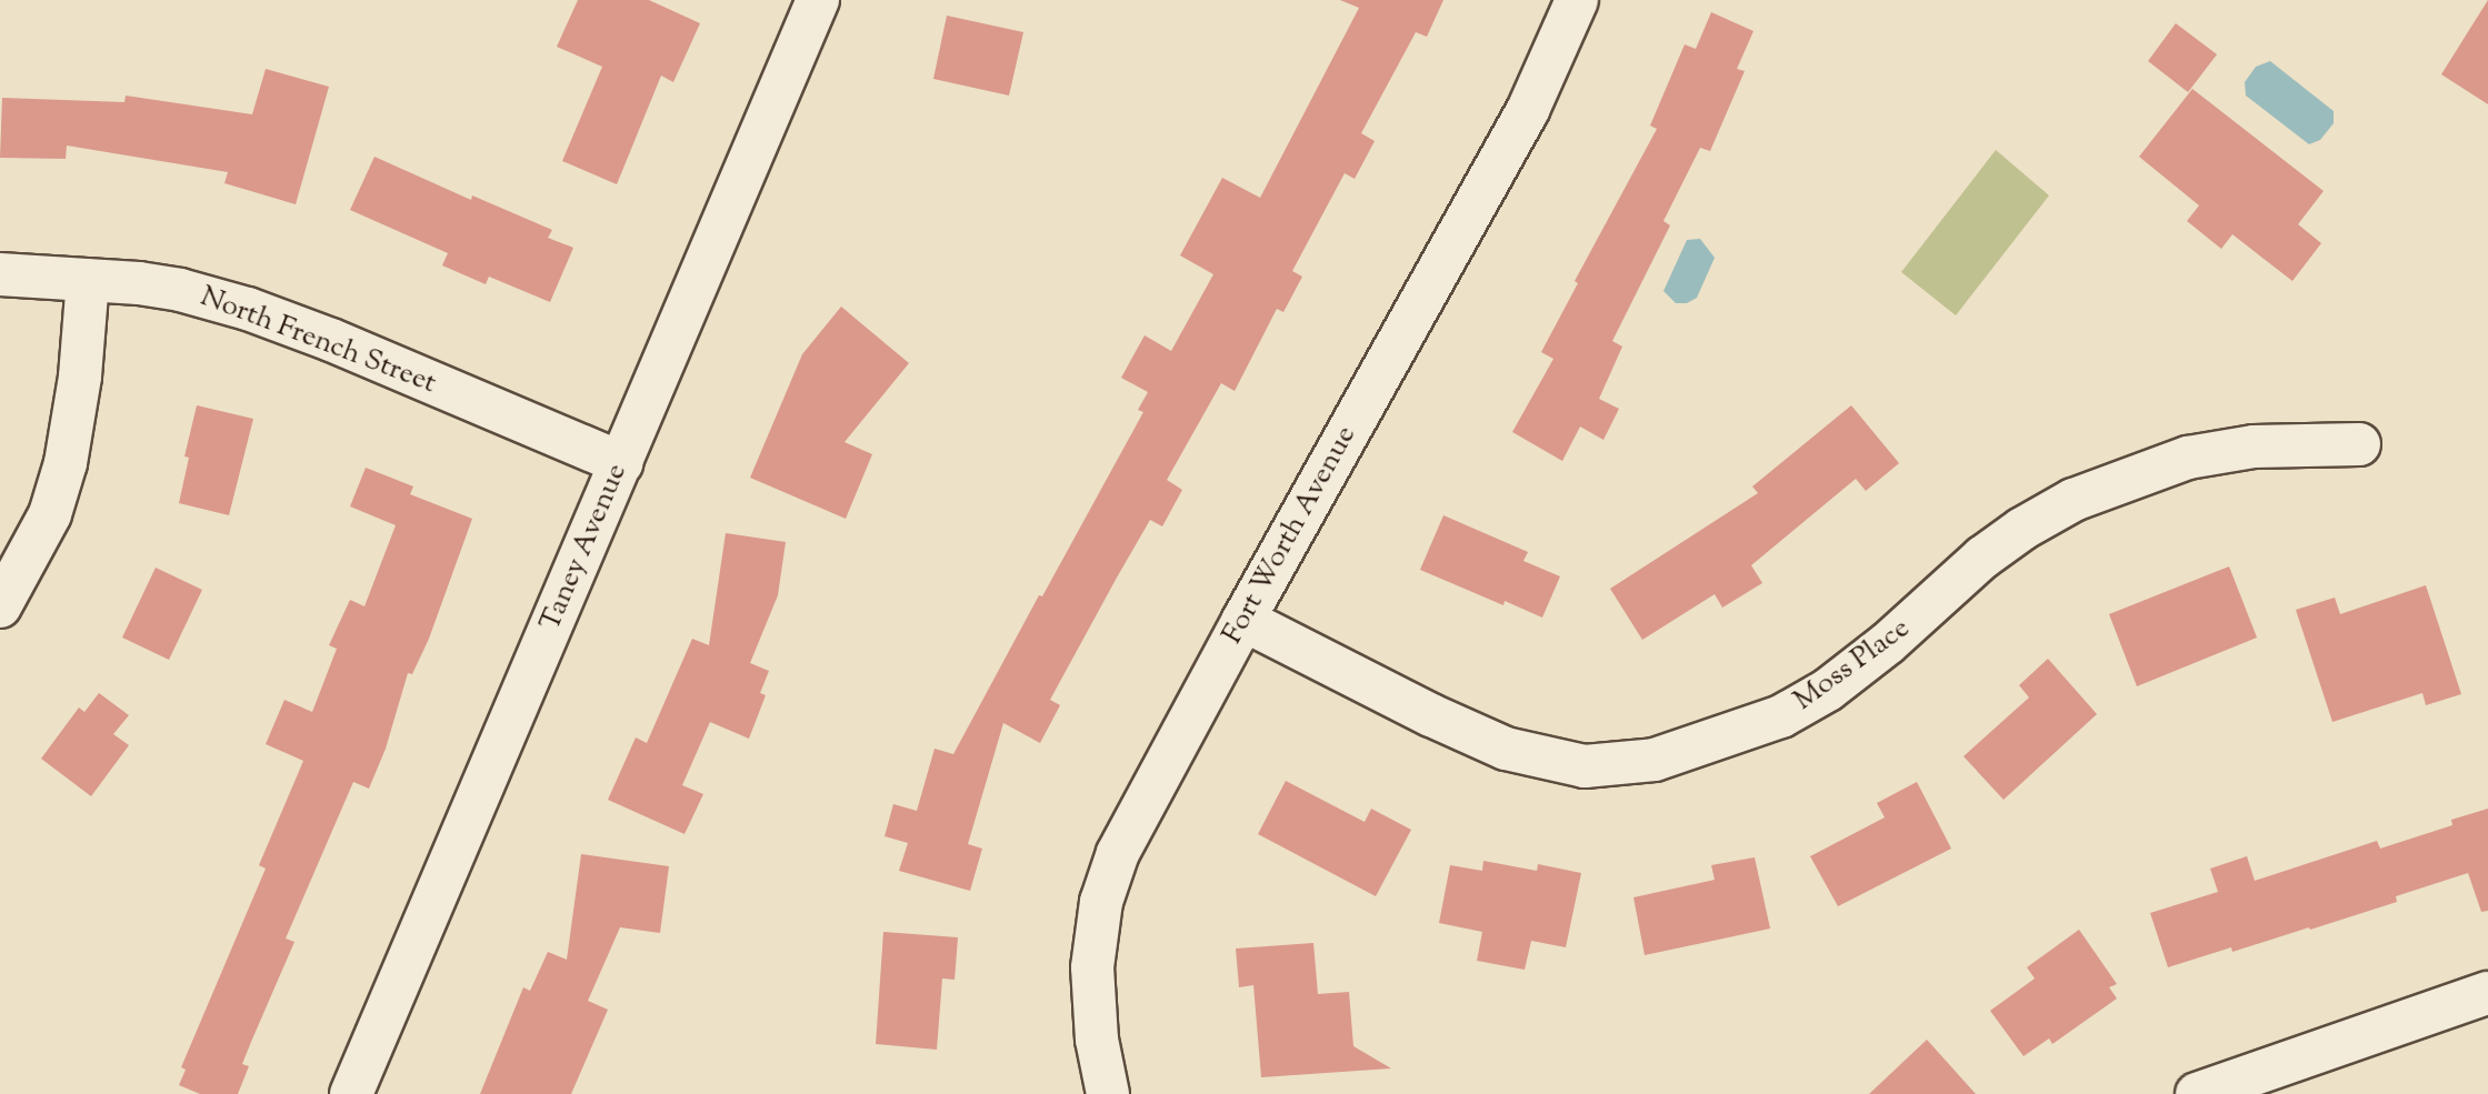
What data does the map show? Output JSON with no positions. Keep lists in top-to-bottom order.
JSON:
{
  "streets": {
    "street": [
      "North French Street",
      "Fort Worth Avenue",
      "Taney Avenue",
      "Moss Place"
    ]
  },
  "crossings": [
    ["North French Street", "Taney Avenue"],
    ["Fort Worth Avenue", "Moss Place"]
  ]
}
